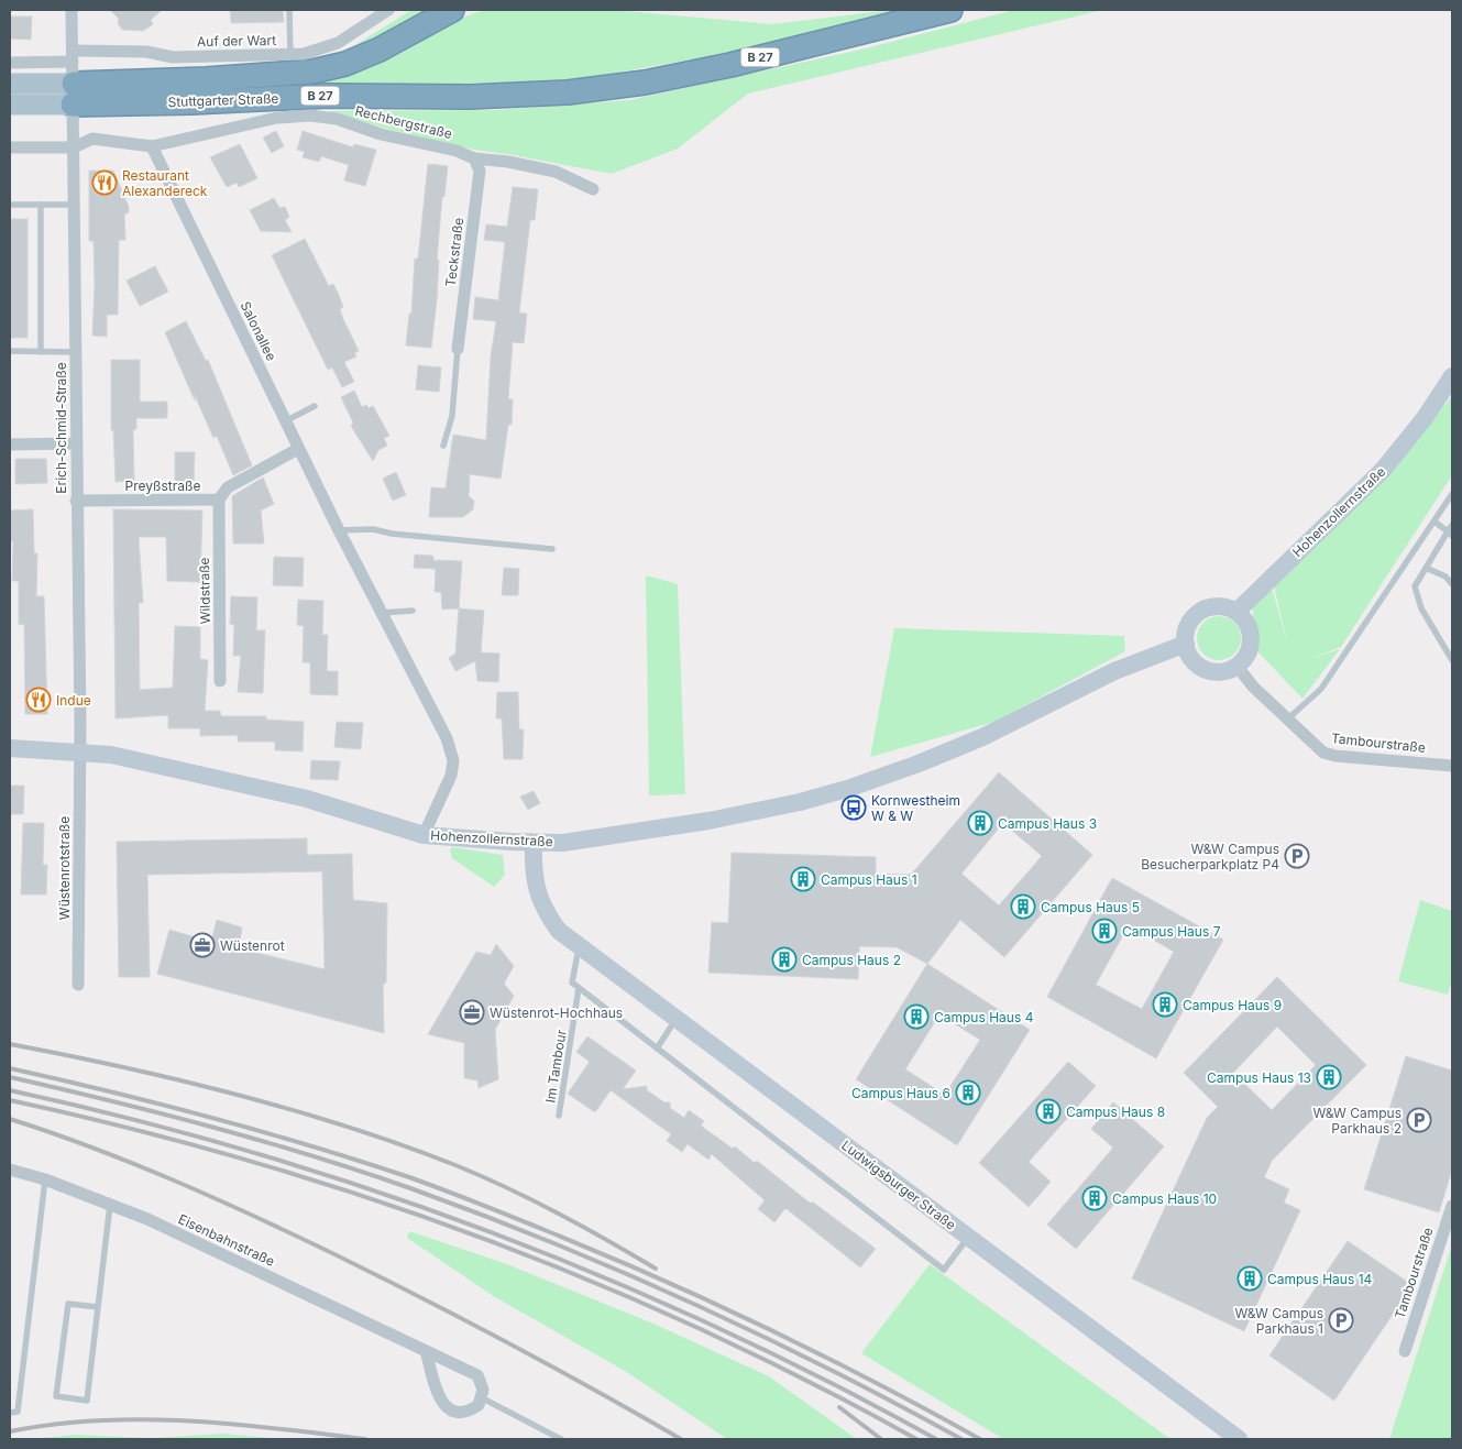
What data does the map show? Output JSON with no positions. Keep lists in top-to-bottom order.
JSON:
{
  "streets": {
    "highway": ["B 27", "Stuttgarter Straße"],
    "main road": ["Hohenzollernstraße", "Ludwigsburger Straße"],
    "street": [
      "Auf der Wart",
      "Rechbergstraße",
      "Teckstraße",
      "Salonallee",
      "Erich-Schmid-Straße",
      "Preyßstraße",
      "Wildstraße",
      "Tambourstraße",
      "Wüstenrotstraße",
      "Eisenbahnstraße"
    ],
    "lane": ["Im Tambour"]
  },
  "crossings": [
    ["Auf der Wart", "Stuttgarter Straße"],
    ["Auf der Wart", "Erich-Schmid-Straße"],
    ["Stuttgarter Straße", "Erich-Schmid-Straße"],
    ["Rechbergstraße", "Teckstraße"],
    ["Rechbergstraße", "Salonallee"],
    ["Rechbergstraße", "Erich-Schmid-Straße"],
    ["Salonallee", "Preyßstraße"],
    ["Salonallee", "Hohenzollernstraße"],
    ["Erich-Schmid-Straße", "Preyßstraße"],
    ["Erich-Schmid-Straße", "Hohenzollernstraße"],
    ["Erich-Schmid-Straße", "Wüstenrotstraße"],
    ["Preyßstraße", "Wildstraße"],
    ["Hohenzollernstraße", "Tambourstraße"],
    ["Hohenzollernstraße", "Wüstenrotstraße"],
    ["Hohenzollernstraße", "Ludwigsburger Straße"],
    ["Im Tambour", "Ludwigsburger Straße"]
  ],
  "places": {
    "restaurant": ["Restaurant Alexandereck", "Indue"],
    "bus stop": ["Kornwestheim W & W"],
    "building": [
      "Campus Haus 3",
      "Campus Haus 1",
      "Campus Haus 5",
      "Campus Haus 7",
      "Campus Haus 2",
      "Campus Haus 9",
      "Campus Haus 4",
      "Campus Haus 13",
      "Campus Haus 6",
      "Campus Haus 8",
      "Campus Haus 10",
      "Campus Haus 14"
    ],
    "parking": ["W&W Campus Besucherparkplatz P4", "W&W Campus Parkhaus 2", "W&W Campus Parkhaus 1"],
    "office": ["Wüstenrot", "Wüstenrot-Hochhaus"]
  }
}
